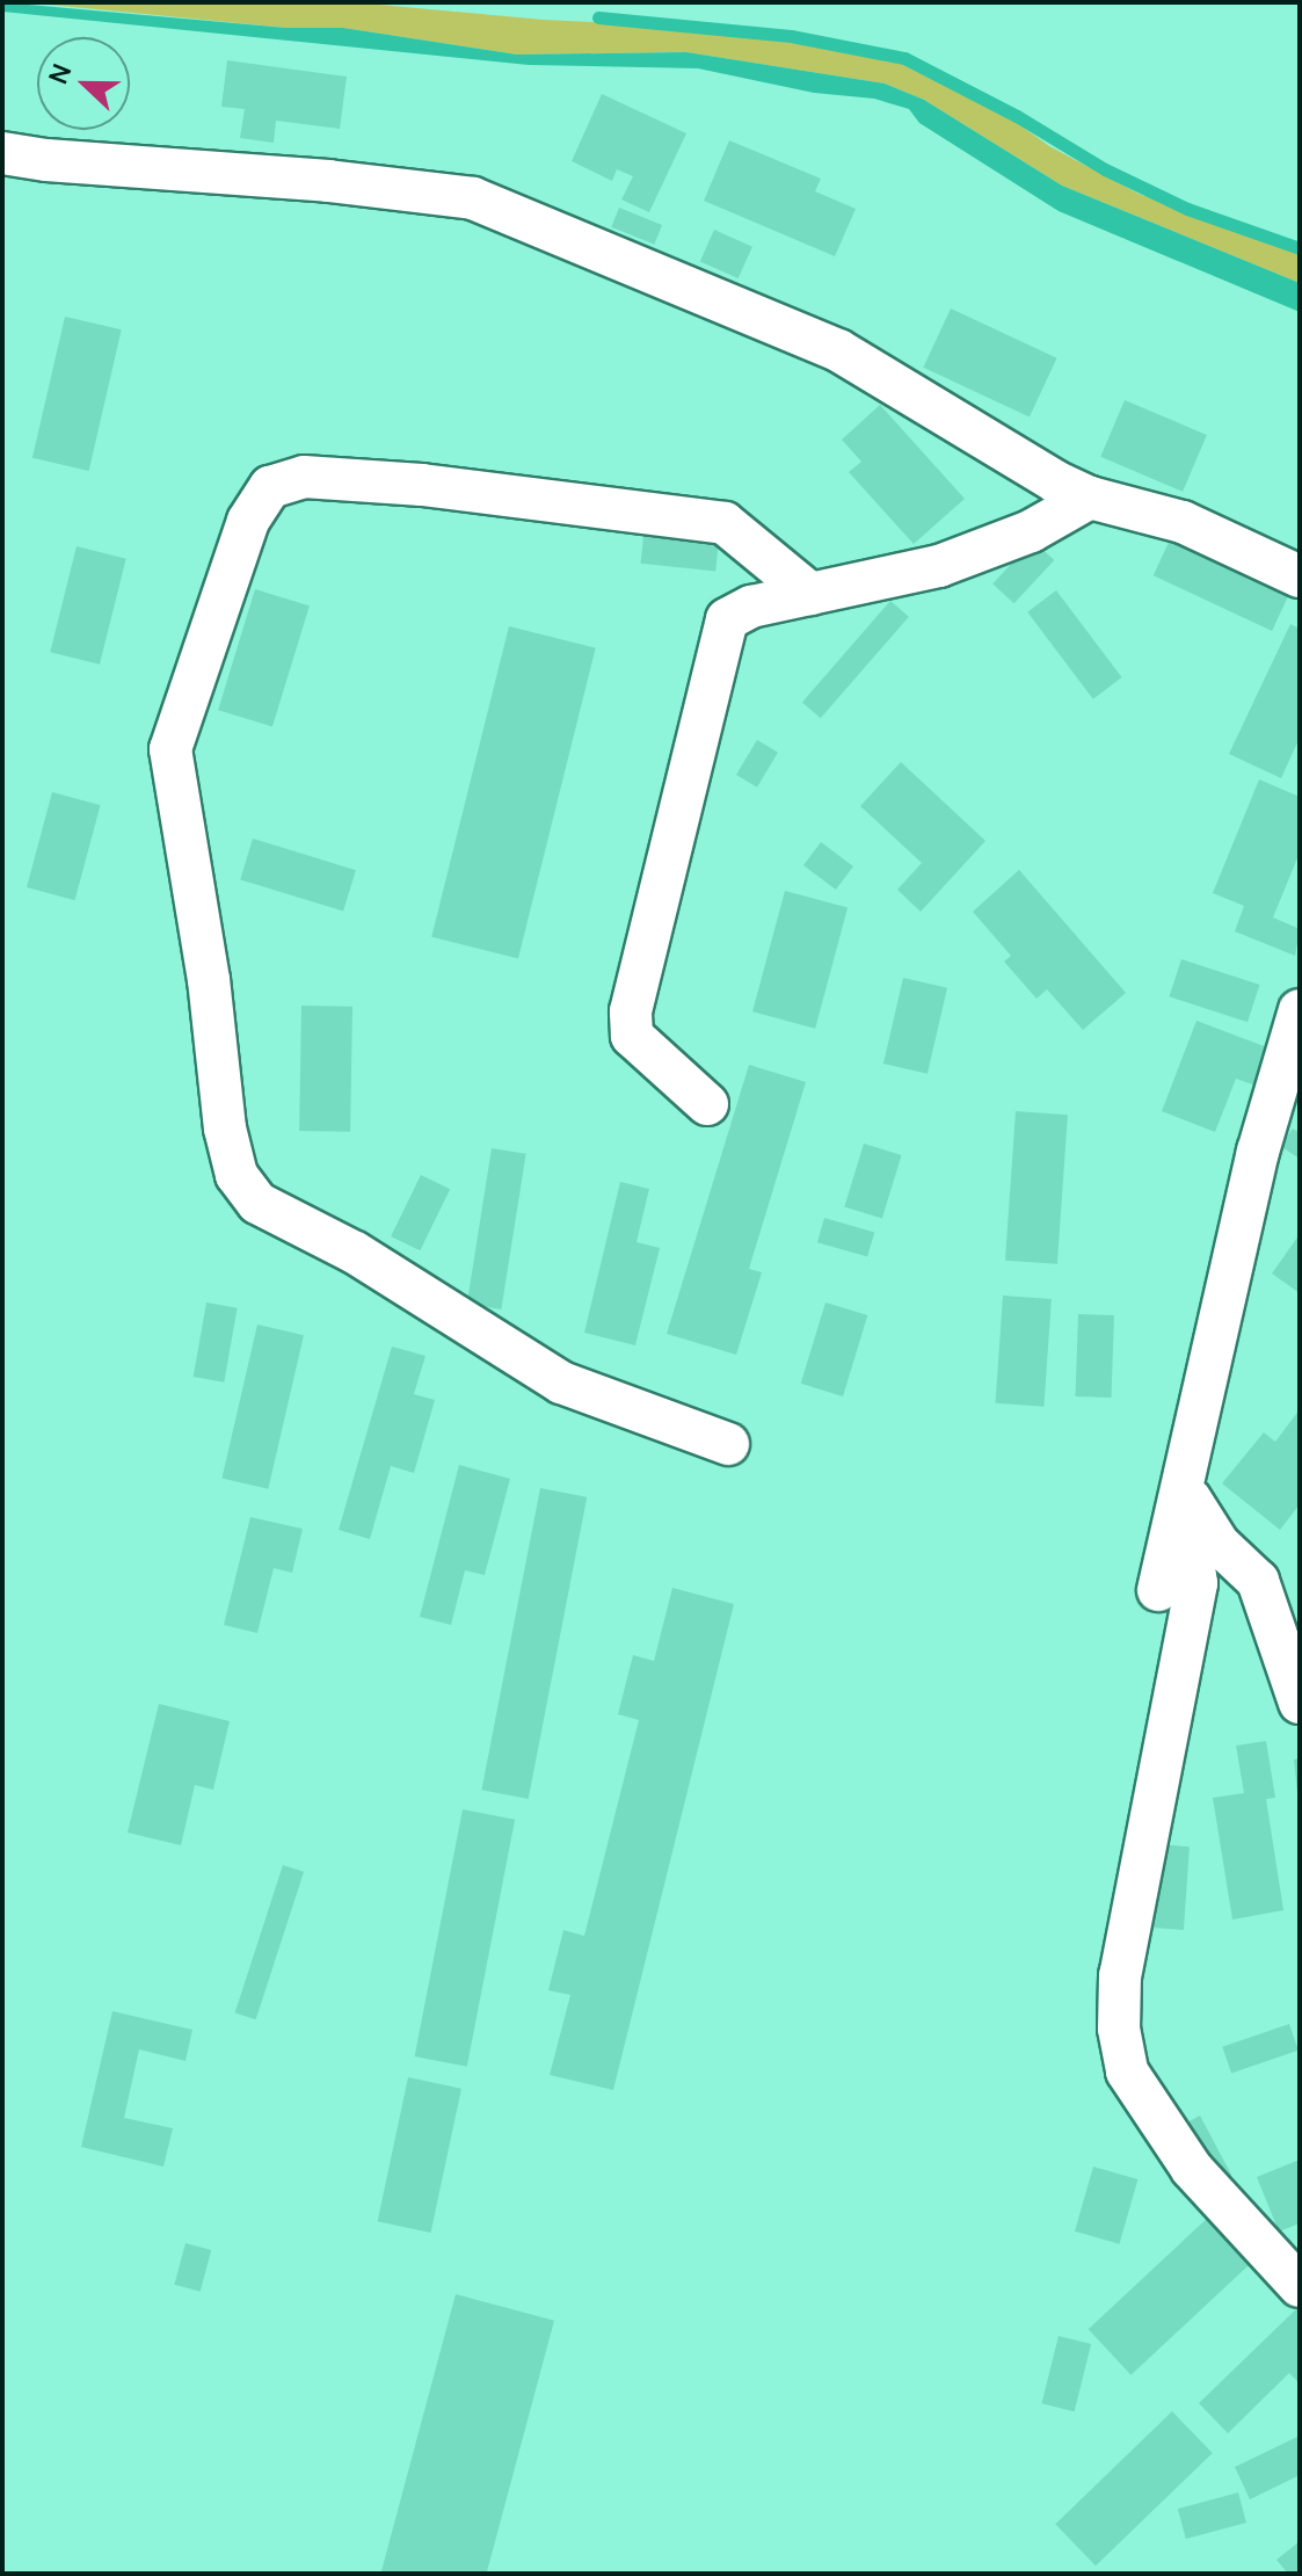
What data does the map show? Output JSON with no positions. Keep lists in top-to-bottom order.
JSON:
{
  "north": "left"
}
